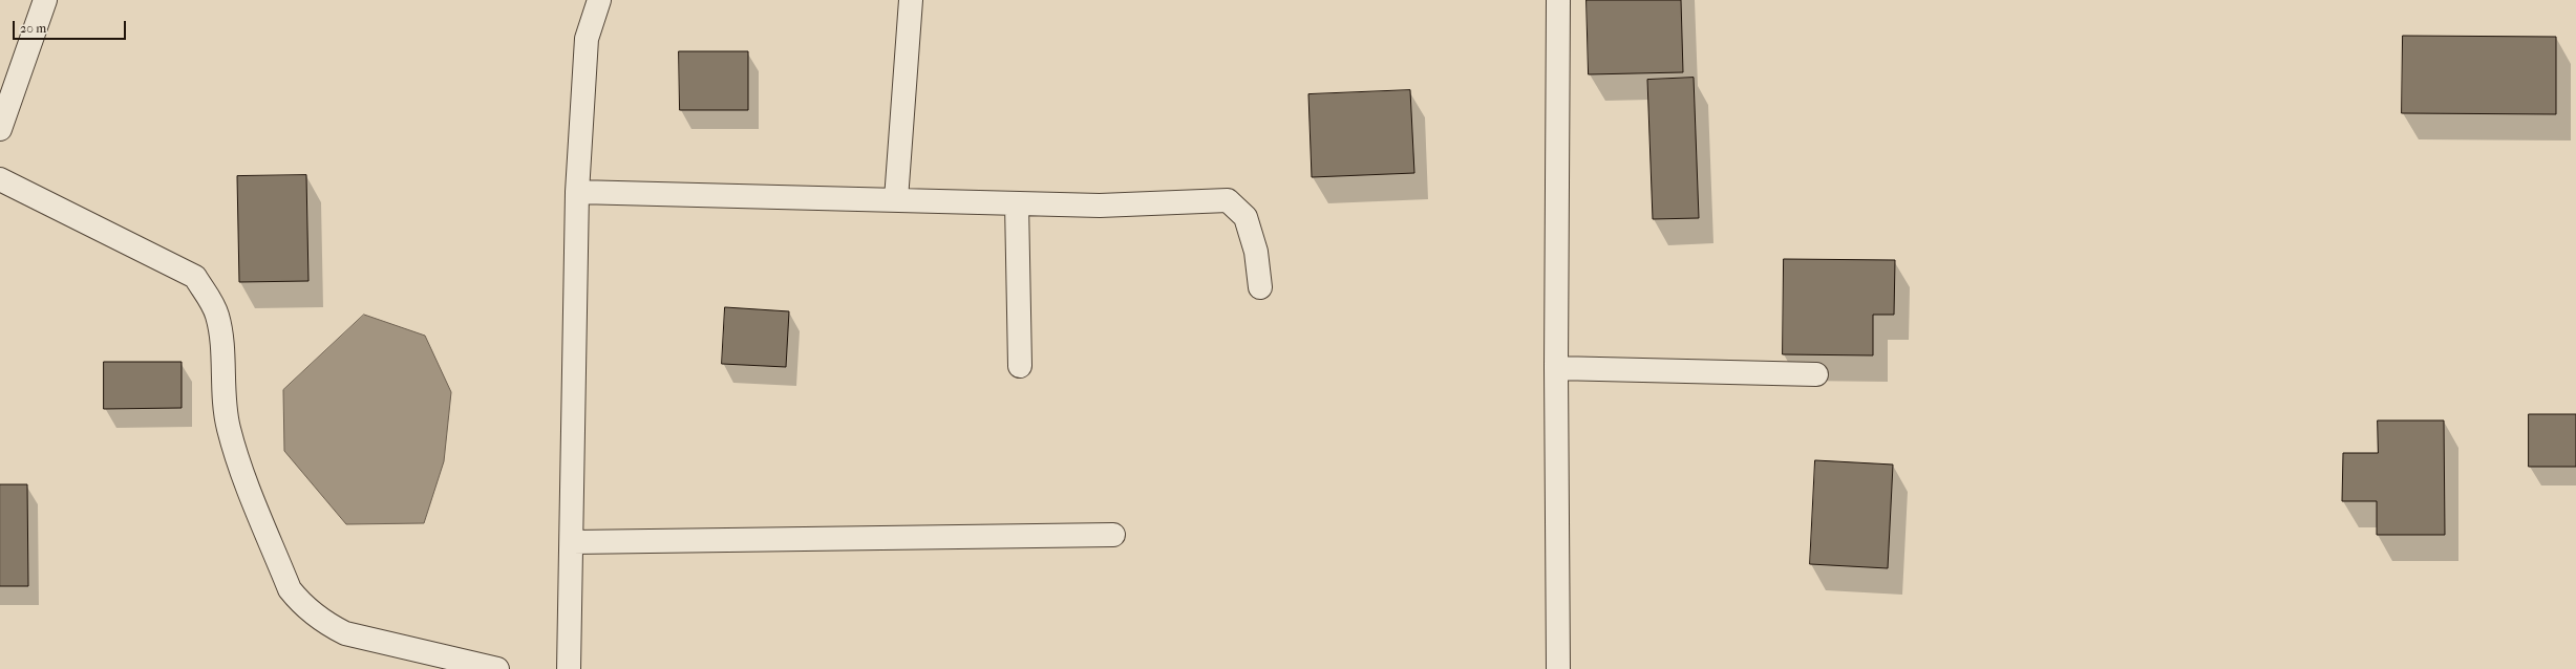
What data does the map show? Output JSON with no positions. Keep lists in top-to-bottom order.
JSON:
{
  "scale_bar": "20 m"
}
